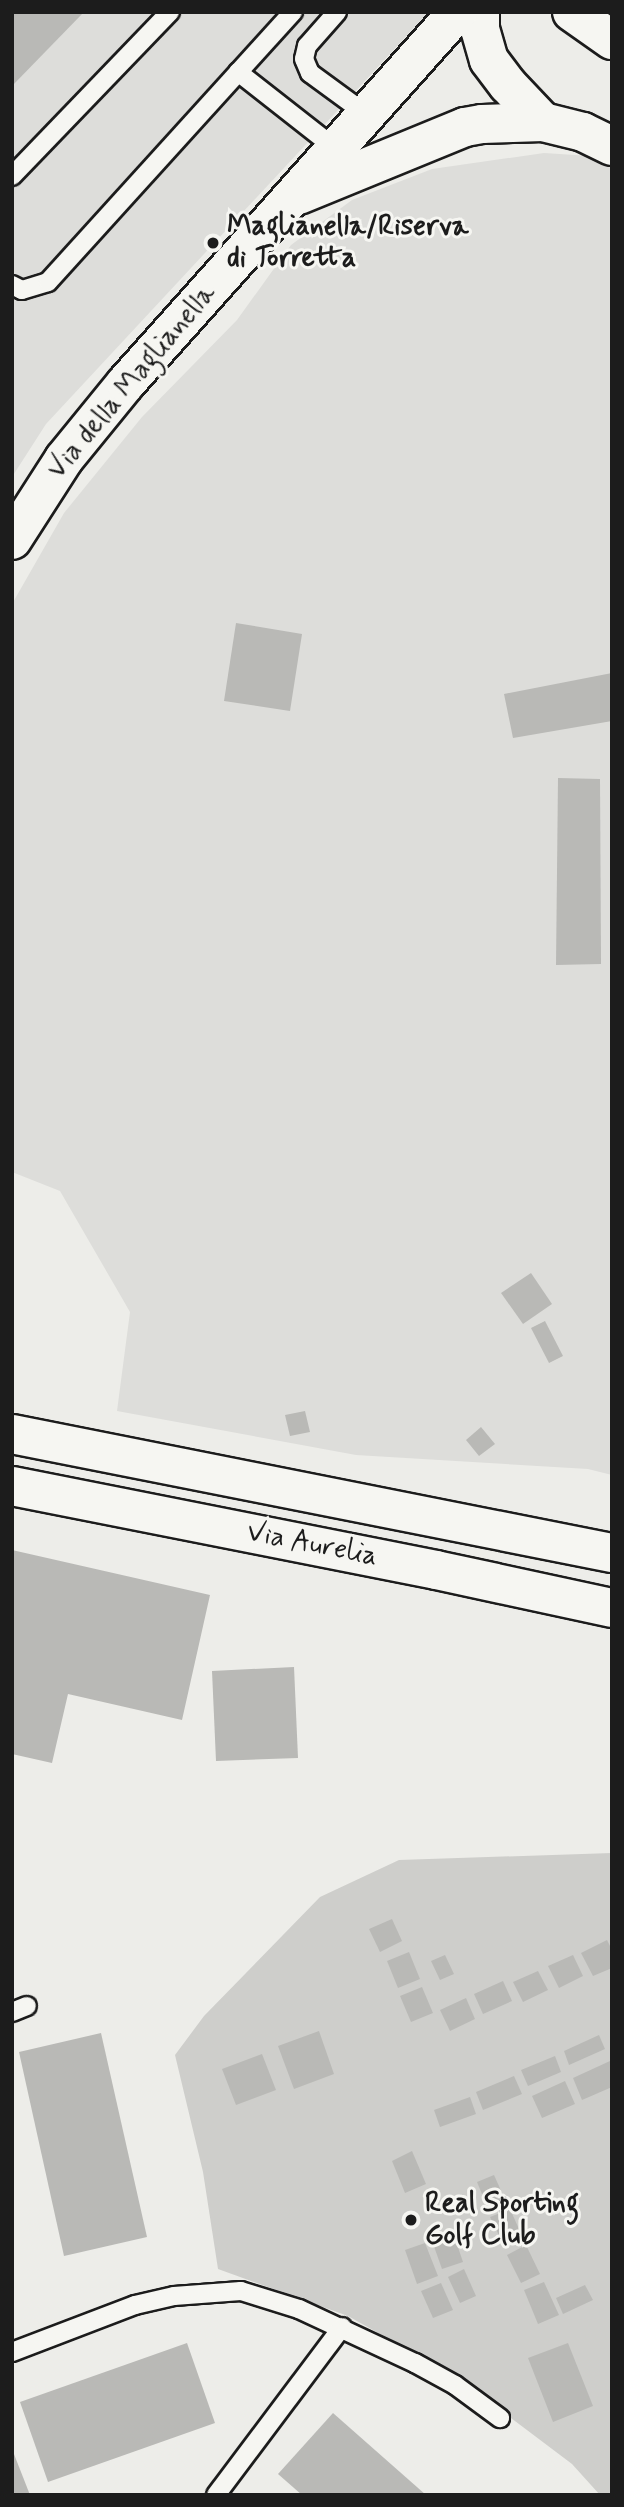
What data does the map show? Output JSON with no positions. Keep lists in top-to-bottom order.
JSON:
{
  "streets": {
    "main road": ["Via della Maglianella", "Via Aurelia"]
  },
  "places": ["Maglianella/Riserva di Torretta", "Real Sporting Golf Club"]
}
